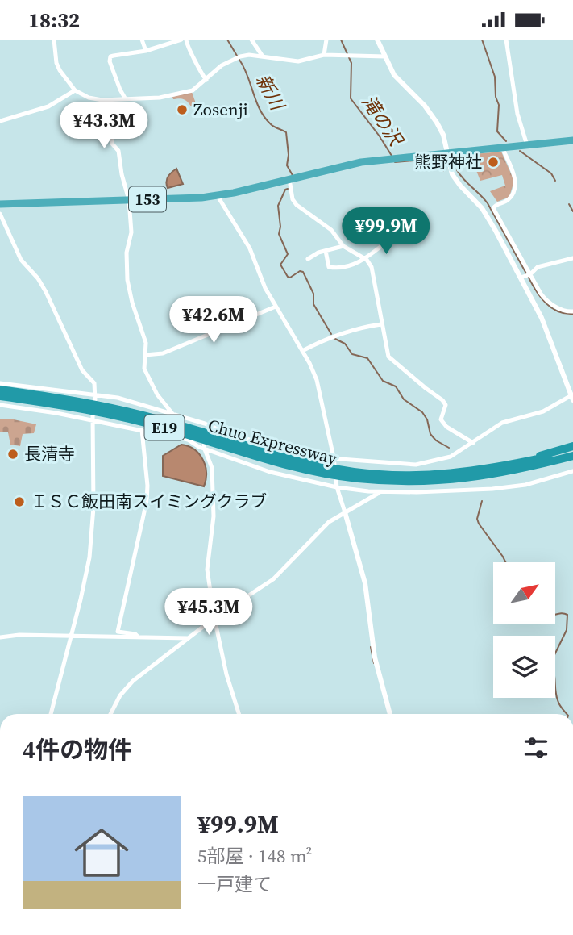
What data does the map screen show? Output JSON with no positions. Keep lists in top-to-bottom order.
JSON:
{
  "streets": {
    "highway": ["153", "E19", "Chuo Expressway"]
  },
  "water": ["新川", "滝の沢"],
  "places": [
    "Zosenji",
    "熊野神社",
    "長清寺",
    "ＩＳＣ飯田南スイミングクラブ"
  ],
  "north": "top right",
  "page": {
    "status": "18:32",
    "price": [
      "¥43.3M",
      "¥99.9M",
      "¥42.6M",
      "¥45.3M"
    ],
    "heading": "4件の物件",
    "list": [
      {
        "name": "¥99.9M",
        "note": "5部屋 · 148 m² · 一戸建て"
      }
    ]
  }
}
